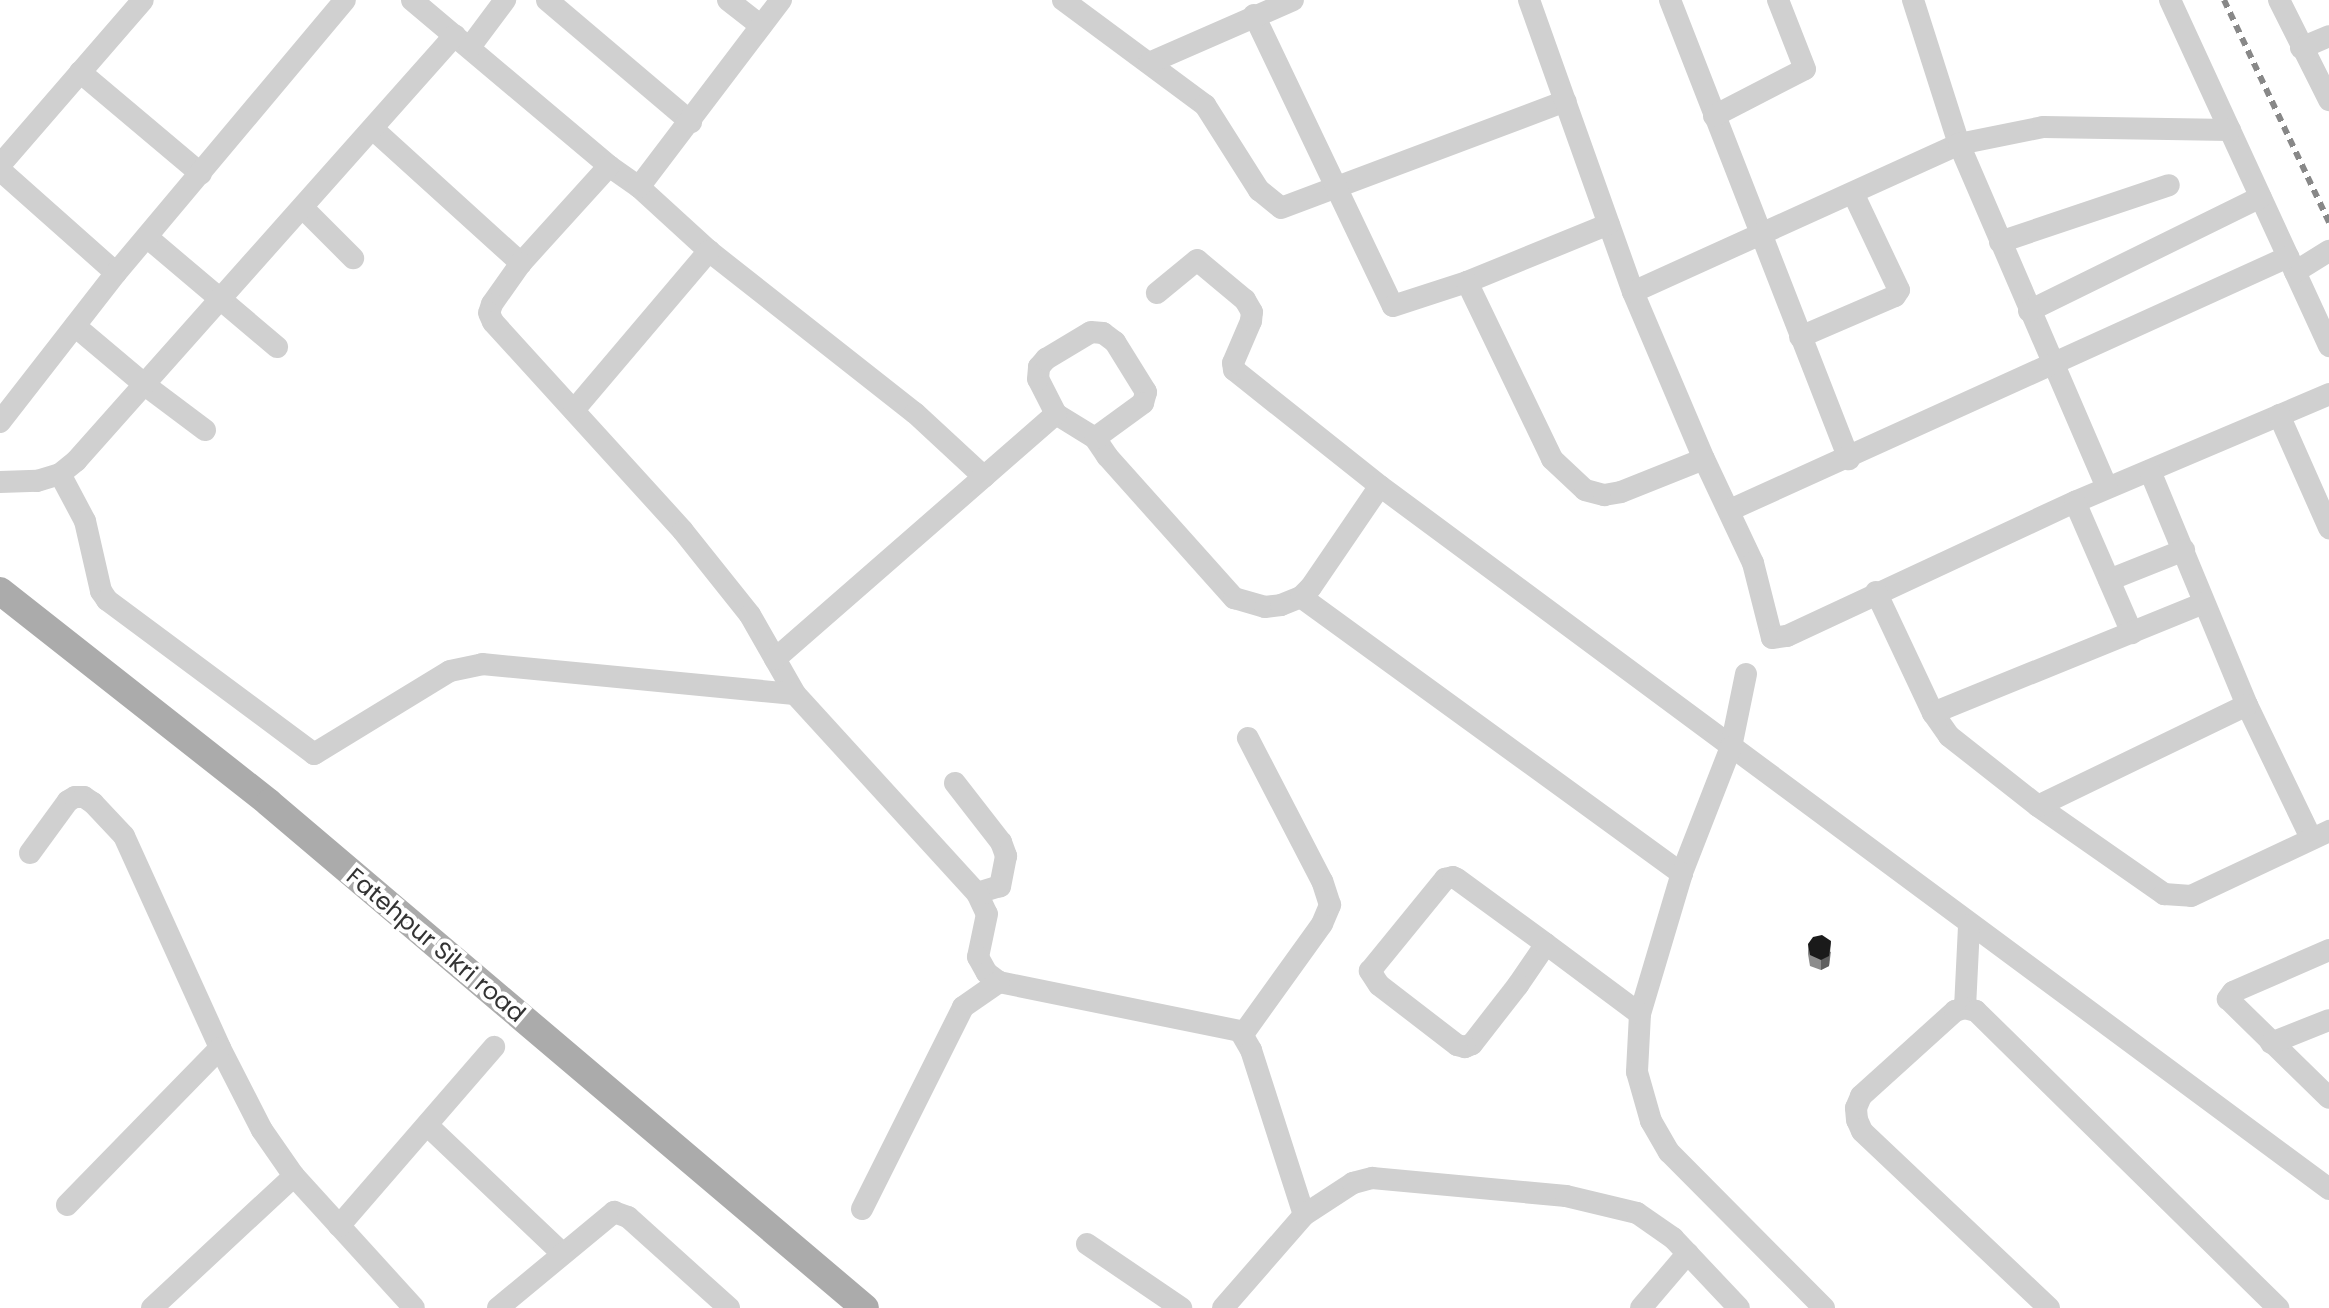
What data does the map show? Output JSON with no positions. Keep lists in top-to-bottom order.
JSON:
{
  "streets": {
    "main road": ["Fatehpur Sikri road"]
  }
}
